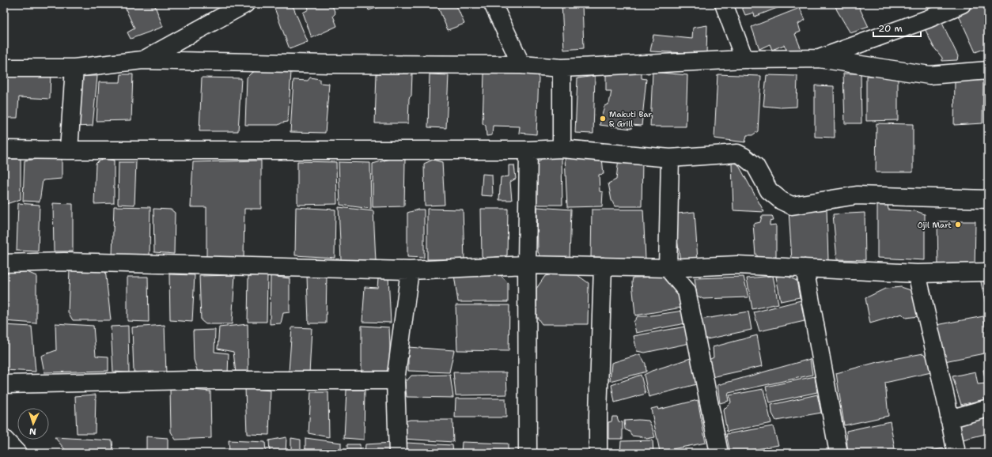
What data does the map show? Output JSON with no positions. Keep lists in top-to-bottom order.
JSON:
{
  "places": ["Makuti Bar & Grill", "Ojil Mart"],
  "scale_bar": "20 m",
  "north": "bottom"
}
